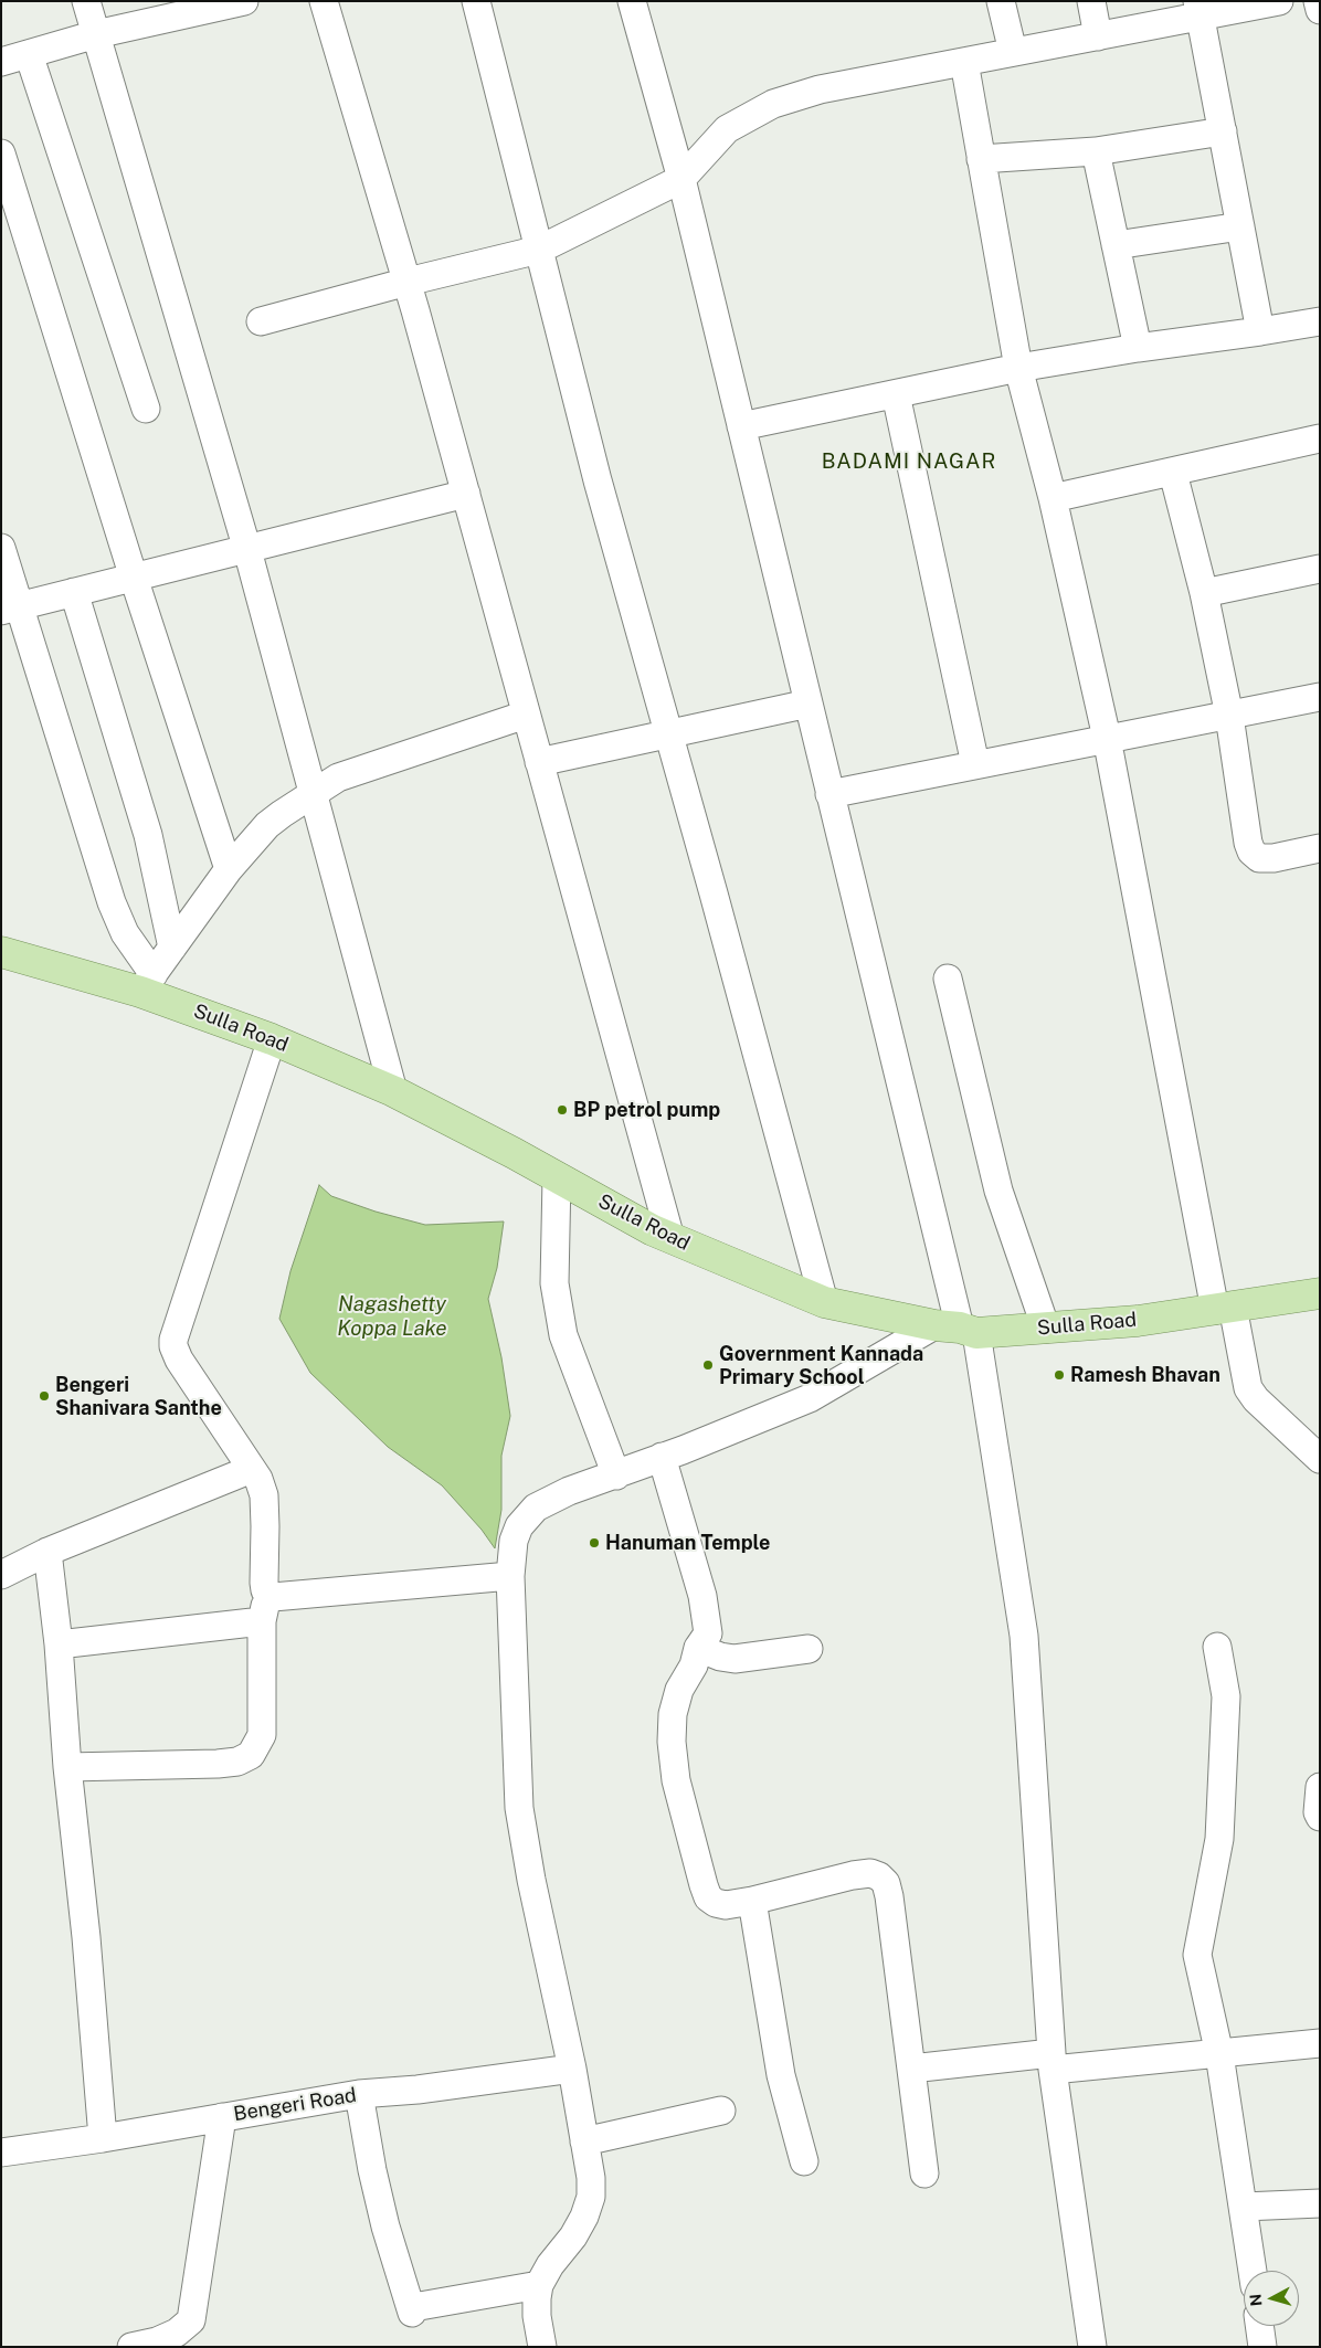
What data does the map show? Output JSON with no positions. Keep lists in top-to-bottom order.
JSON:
{
  "streets": {
    "main road": ["Sulla Road"],
    "street": ["Bengeri Road"]
  },
  "districts": ["BADAMI NAGAR"],
  "water": ["Nagashetty Koppa Lake"],
  "places": [
    "BP petrol pump",
    "Government Kannada Primary School",
    "Ramesh Bhavan",
    "Bengeri Shanivara Santhe",
    "Hanuman Temple"
  ],
  "north": "left"
}
